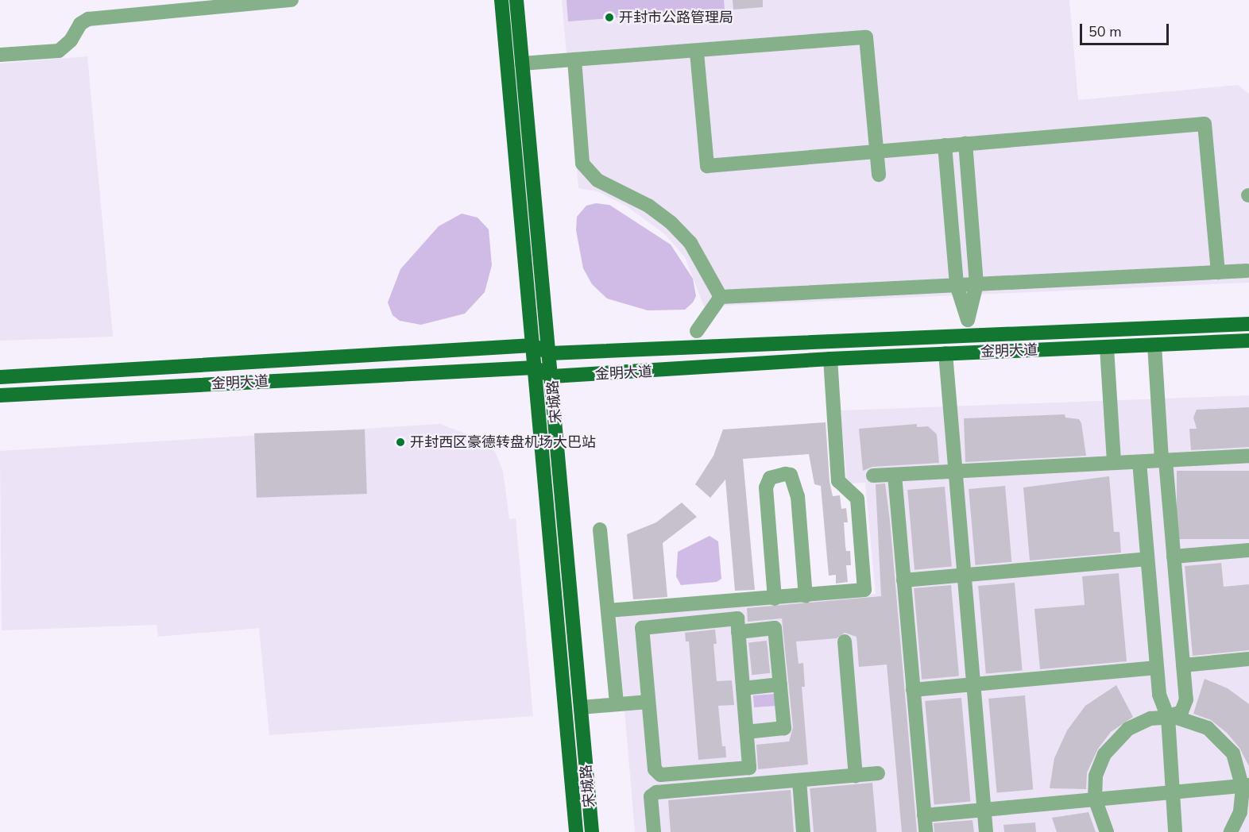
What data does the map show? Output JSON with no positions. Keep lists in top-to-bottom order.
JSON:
{
  "streets": {
    "main road": ["金明大道", "宋城路"]
  },
  "crossings": [
    ["金明大道", "宋城路"]
  ],
  "places": ["开封市公路管理局", "开封西区豪德转盘机场大巴站"],
  "scale_bar": "50 m"
}
